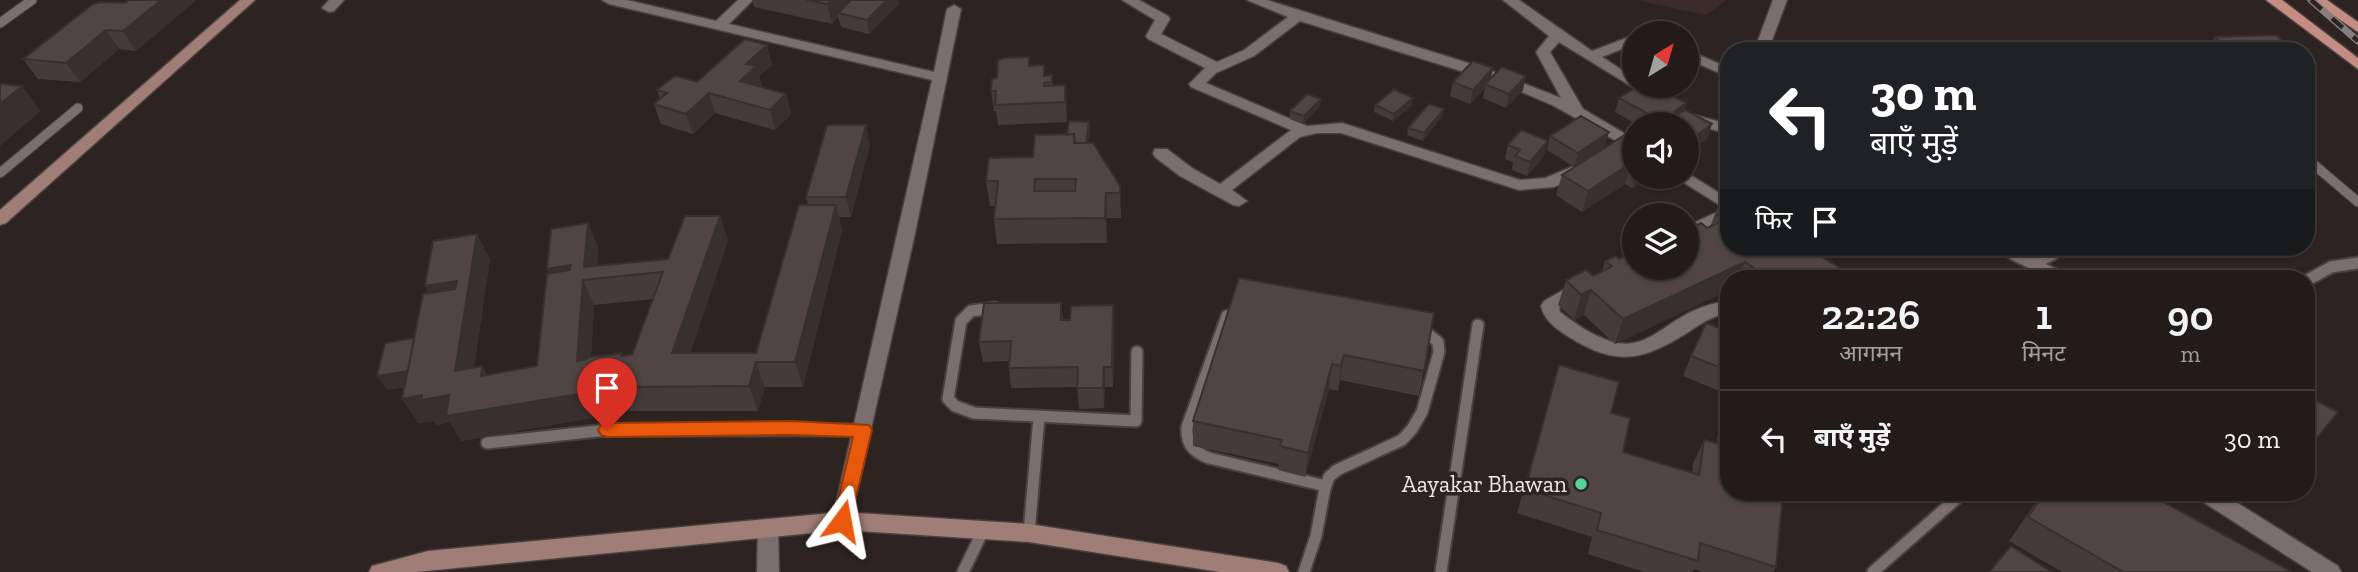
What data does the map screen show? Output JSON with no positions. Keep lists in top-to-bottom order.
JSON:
{
  "places": ["Aayakar Bhawan"],
  "north": "top right",
  "page": {
    "turn": ["30 m", "बाएँ मुड़ें"],
    "then": "फिर",
    "eta": [
      "22:26",
      "आगमन",
      "1",
      "मिनट",
      "90",
      "m"
    ],
    "list": [
      {
        "name": "बाएँ मुड़ें",
        "value": "30 m"
      }
    ]
  }
}
